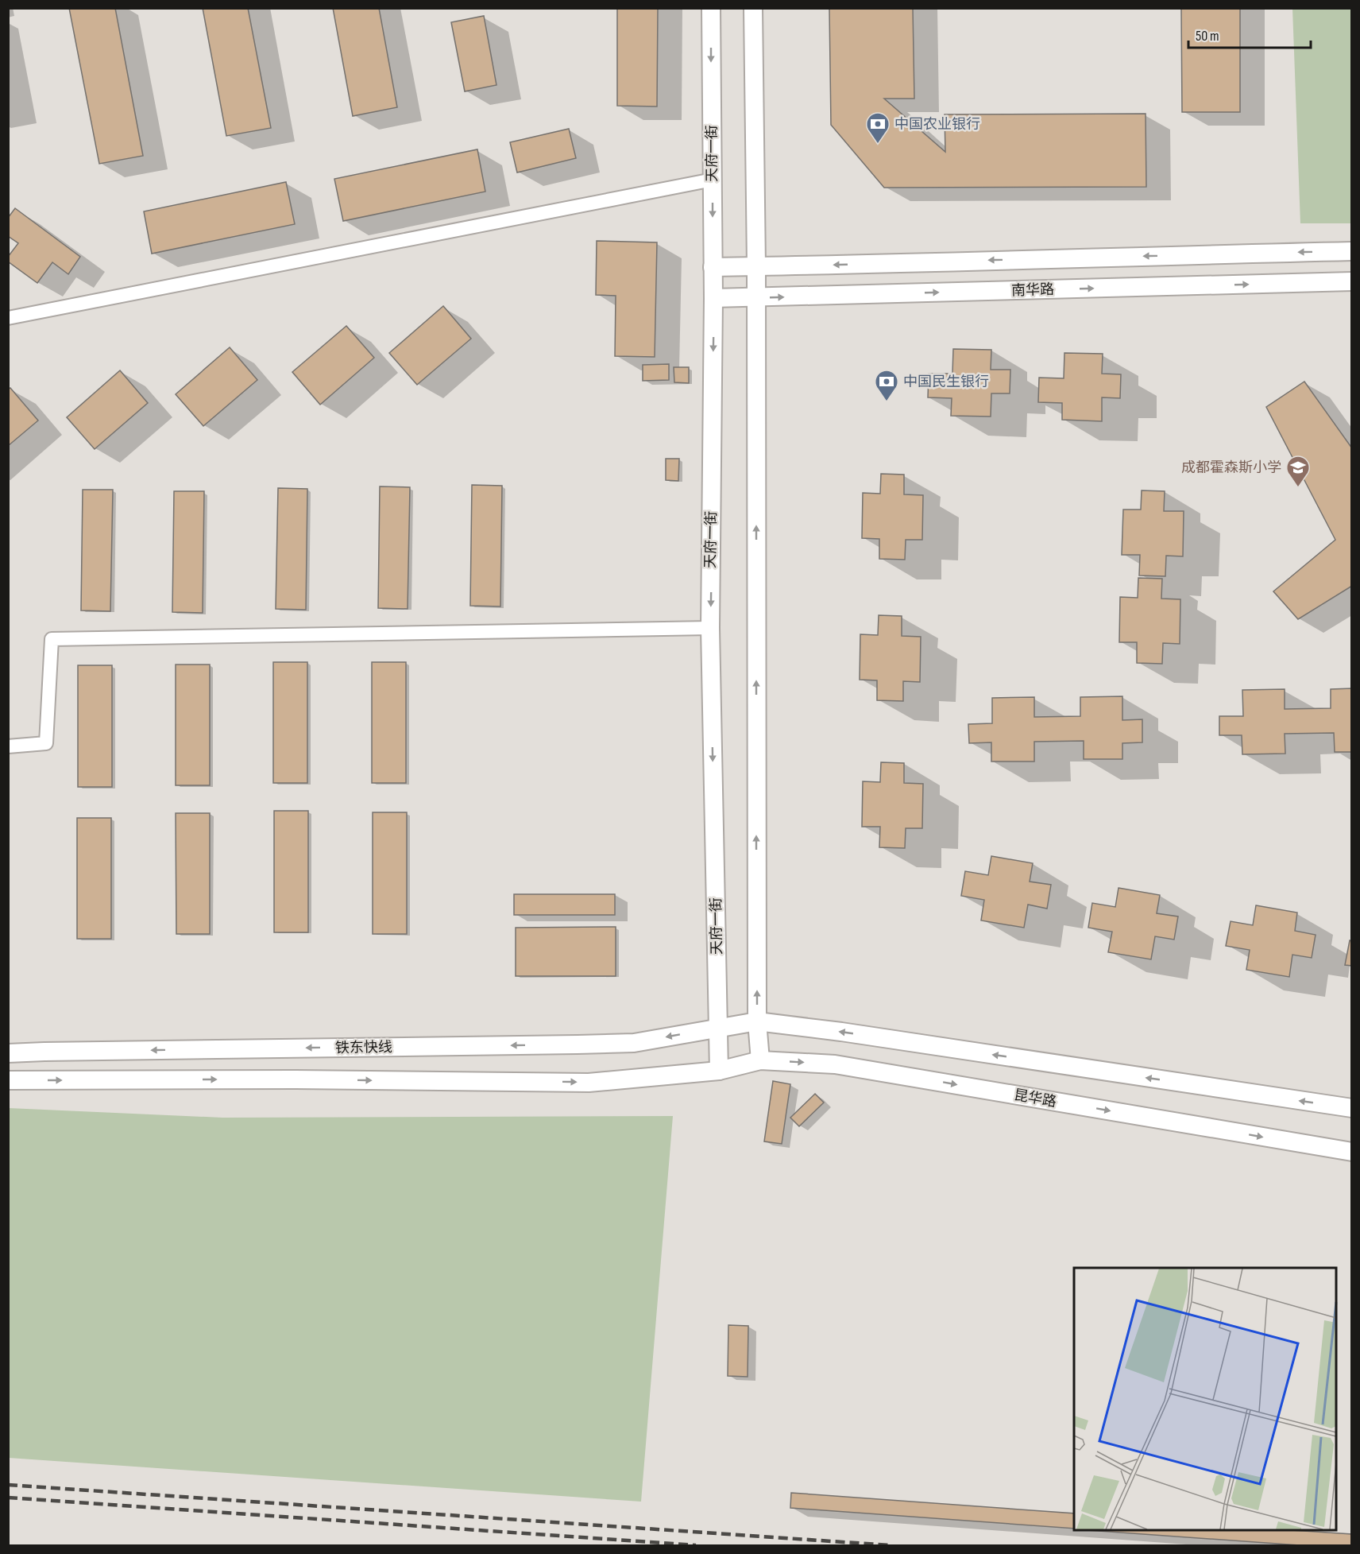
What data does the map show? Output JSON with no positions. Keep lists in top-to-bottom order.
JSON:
{
  "streets": {
    "main road": [
      "天府一街",
      "南华路",
      "铁东快线",
      "昆华路"
    ]
  },
  "crossings": [
    ["天府一街", "南华路"],
    ["天府一街", "铁东快线"],
    ["天府一街", "昆华路"]
  ],
  "places": {
    "bank": ["中国农业银行", "中国民生银行"],
    "school or university": ["成都霍森斯小学"]
  },
  "scale_bar": "50 m"
}
